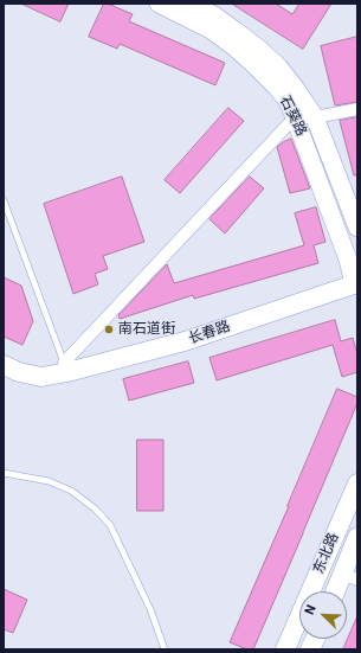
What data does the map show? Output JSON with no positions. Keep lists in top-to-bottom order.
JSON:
{
  "streets": {
    "main road": ["石葵路", "长春路", "东北路"]
  },
  "crossings": [
    ["石葵路", "长春路"]
  ],
  "places": ["南石道街"],
  "north": "top left"
}
